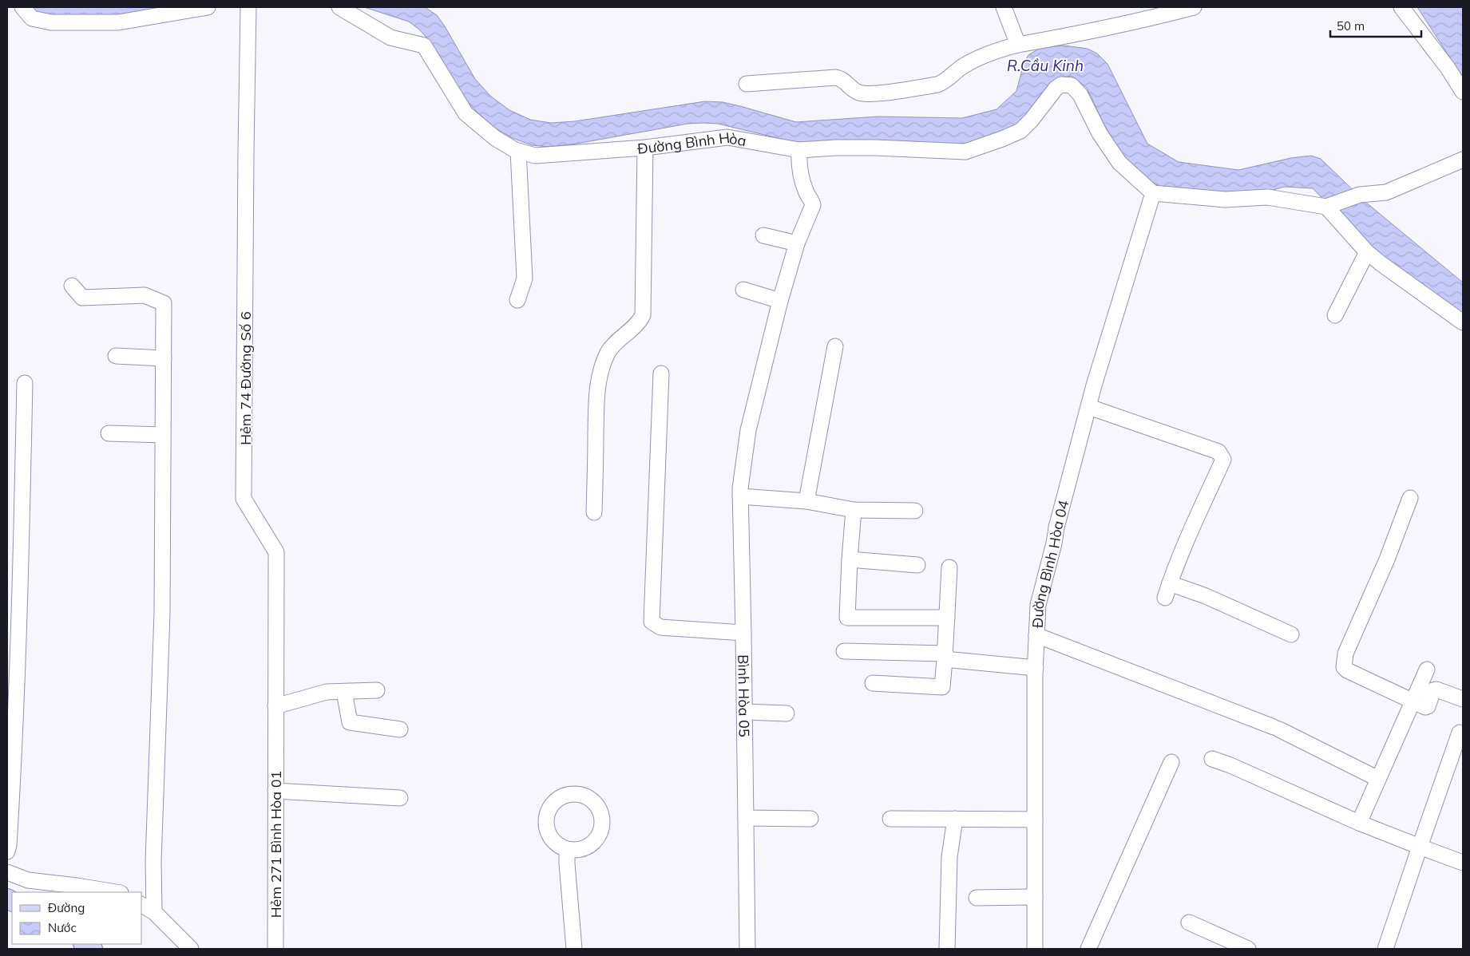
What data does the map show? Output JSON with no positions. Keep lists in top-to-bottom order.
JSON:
{
  "streets": {
    "street": [
      "Đường Bình Hòa",
      "Hẻm 74 Đường Số 6",
      "Đường Bình Hòa 04",
      "Bình Hòa 05",
      "Hẻm 271 Bình Hòa 01"
    ]
  },
  "crossings": [
    ["Đường Bình Hòa", "Đường Bình Hòa 04"],
    ["Hẻm 74 Đường Số 6", "Hẻm 271 Bình Hòa 01"]
  ],
  "water": ["R.Cầu Kinh"],
  "legend": ["Đường", "Nước"],
  "scale_bar": "50 m"
}
